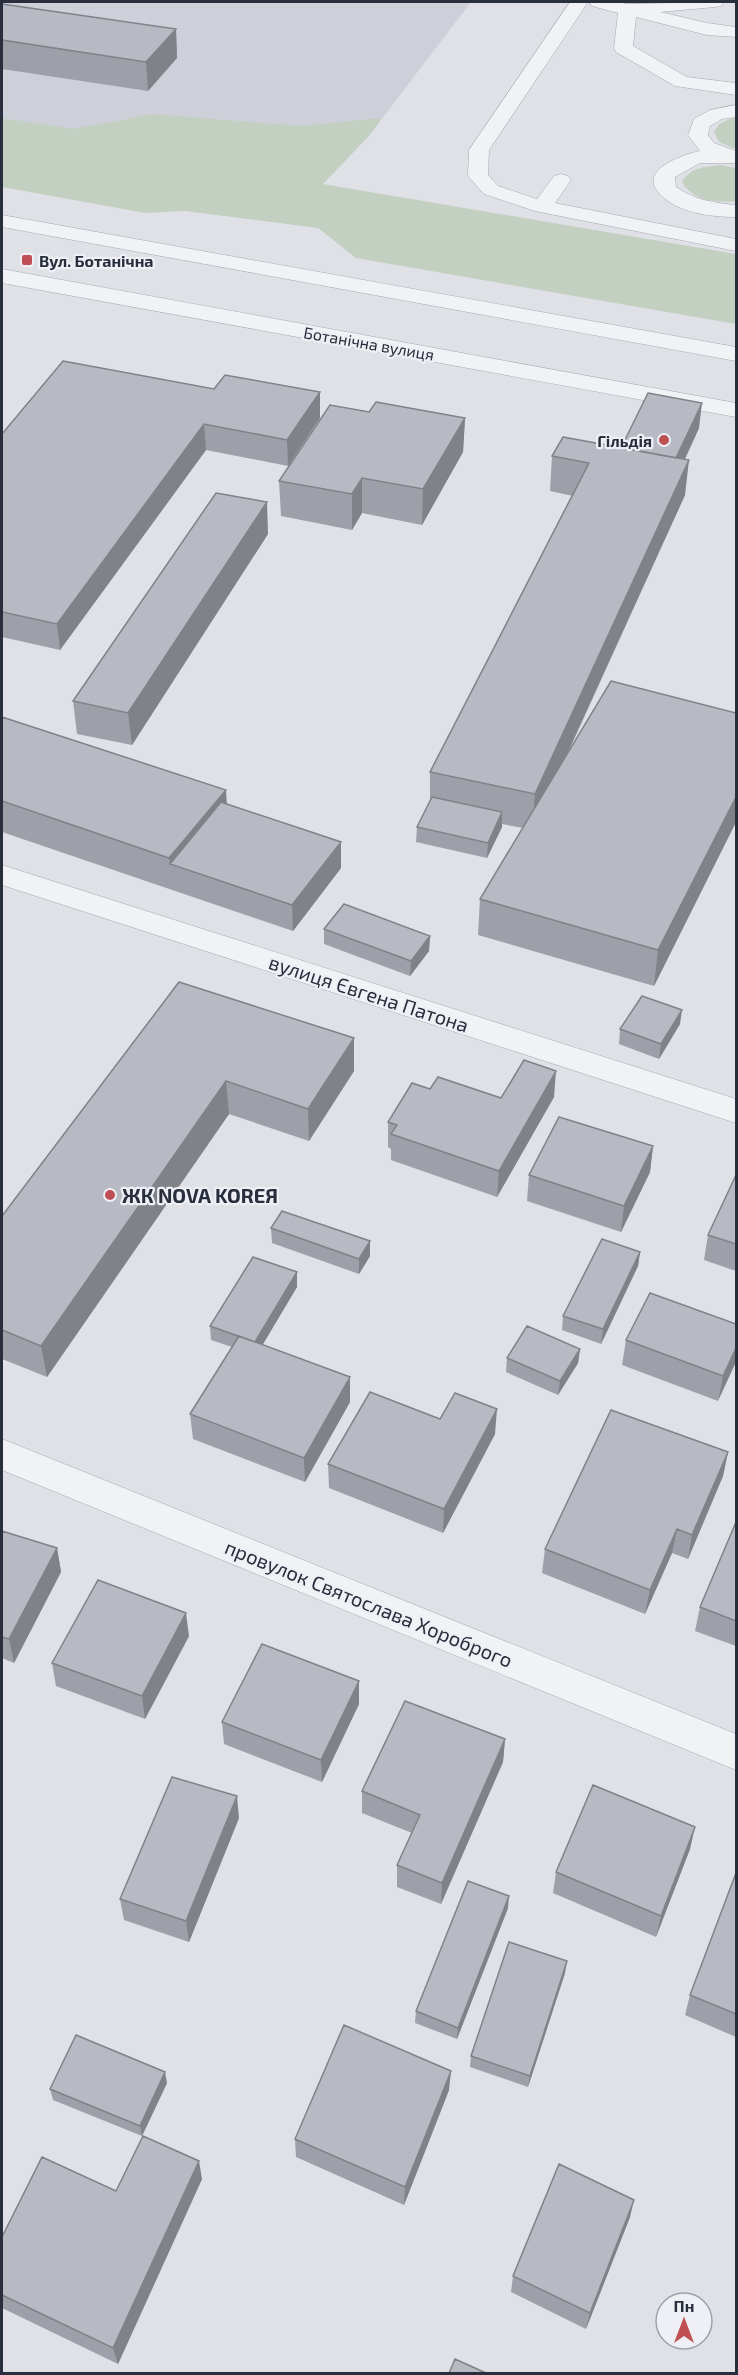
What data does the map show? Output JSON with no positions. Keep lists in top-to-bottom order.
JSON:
{
  "streets": {
    "street": ["Ботанічна вулиця", "вулиця Євгена Патона", "провулок Святослава Хороброго"]
  },
  "places": {
    "transit": ["Вул. Ботанічна"],
    "other": ["Гільдія", "ЖК NOVA KOREЯ"]
  },
  "north": "top"
}
